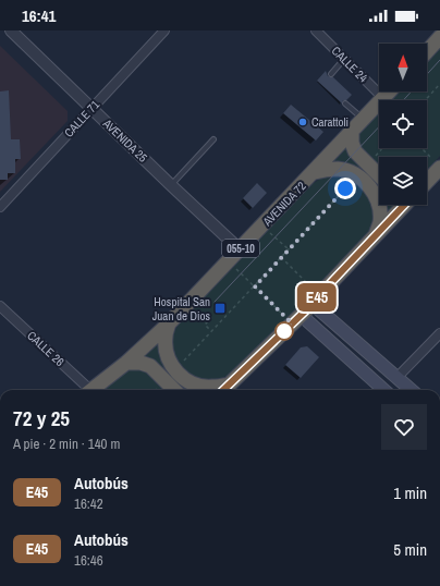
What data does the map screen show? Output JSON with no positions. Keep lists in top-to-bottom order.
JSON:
{
  "streets": {
    "highway": ["AVENIDA 72", "055-10"],
    "street": [
      "CALLE 24",
      "CALLE 71",
      "AVENIDA 25",
      "CALLE 26"
    ]
  },
  "crossings": [
    ["CALLE 24", "AVENIDA 72"],
    ["CALLE 71", "AVENIDA 25"],
    ["AVENIDA 25", "AVENIDA 72"]
  ],
  "places": {
    "other": ["Carattoli"],
    "transit": ["Hospital San Juan de Dios"]
  },
  "lines": ["bus line E45"],
  "north": "top",
  "page": {
    "status": "16:41",
    "on_map": "E45",
    "heading": ["72 y 25", "A pie · 2 min · 140 m"],
    "list": [
      {
        "mark": "E45",
        "name": "Autobús",
        "note": "16:42",
        "value": "1 min"
      },
      {
        "mark": "E45",
        "name": "Autobús",
        "note": "16:46",
        "value": "5 min"
      }
    ]
  }
}
